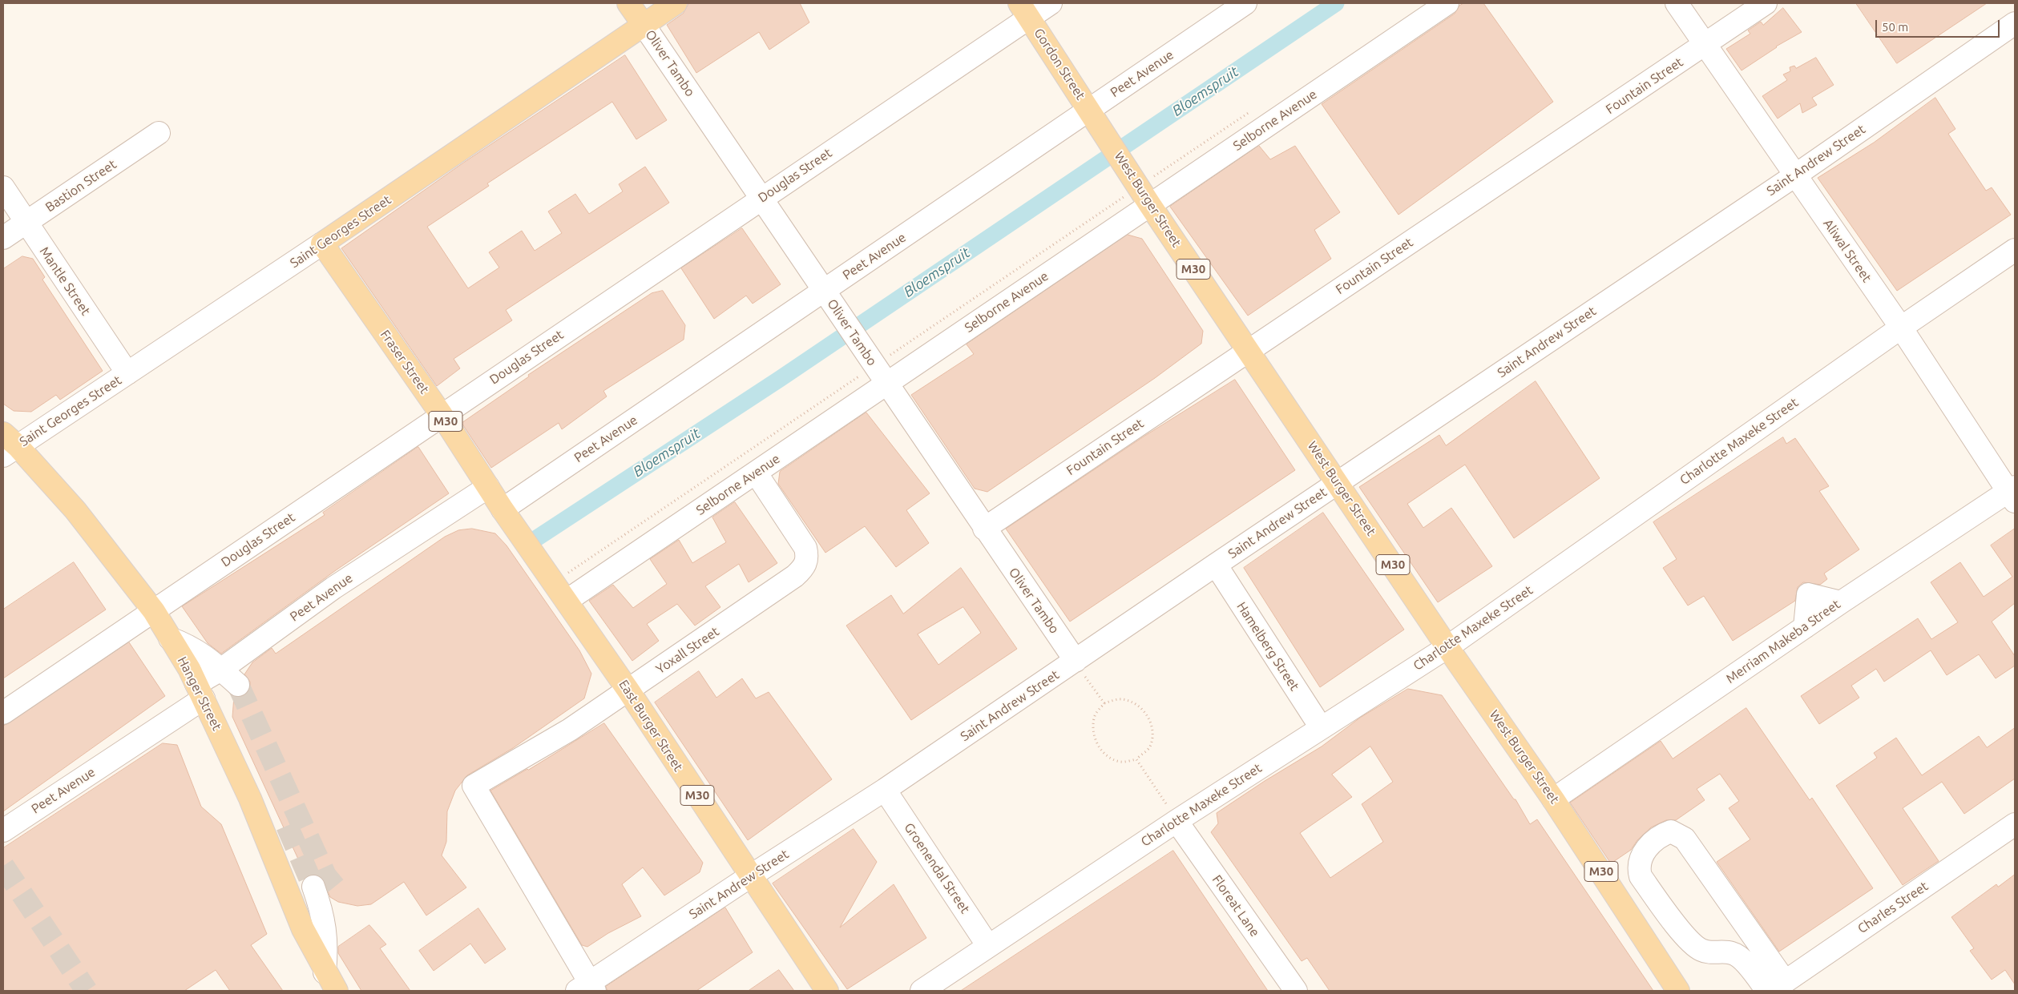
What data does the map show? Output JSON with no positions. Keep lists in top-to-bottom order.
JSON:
{
  "streets": {
    "main road": [
      "Oliver Tambo",
      "Gordon Street",
      "West Burger Street",
      "Saint Georges Street",
      "M30",
      "Fraser Street",
      "Hanger Street",
      "East Burger Street"
    ],
    "street": [
      "Peet Avenue",
      "Fountain Street",
      "Selborne Avenue",
      "Saint Andrew Street",
      "Douglas Street",
      "Bastion Street",
      "Aliwal Street",
      "Mantle Street",
      "Charlotte Maxeke Street",
      "Merriam Makeba Street",
      "Hamelberg Street",
      "Yoxall Street",
      "Groenendal Street",
      "Floreat Lane",
      "Charles Street"
    ]
  },
  "crossings": [
    ["Oliver Tambo", "Peet Avenue"],
    ["Oliver Tambo", "Fountain Street"],
    ["Oliver Tambo", "Selborne Avenue"],
    ["Oliver Tambo", "Saint Andrew Street"],
    ["Oliver Tambo", "Douglas Street"],
    ["Oliver Tambo", "Saint Georges Street"],
    ["Gordon Street", "Peet Avenue"],
    ["Gordon Street", "Douglas Street"],
    ["Gordon Street", "West Burger Street"],
    ["Peet Avenue", "West Burger Street"],
    ["Peet Avenue", "Fraser Street"],
    ["Peet Avenue", "Hanger Street"],
    ["Fountain Street", "West Burger Street"],
    ["Fountain Street", "Aliwal Street"],
    ["Selborne Avenue", "West Burger Street"],
    ["Selborne Avenue", "Fraser Street"],
    ["Selborne Avenue", "Yoxall Street"],
    ["Selborne Avenue", "East Burger Street"],
    ["Saint Andrew Street", "West Burger Street"],
    ["Saint Andrew Street", "Aliwal Street"],
    ["Saint Andrew Street", "Hamelberg Street"],
    ["Saint Andrew Street", "Yoxall Street"],
    ["Saint Andrew Street", "East Burger Street"],
    ["Saint Andrew Street", "Groenendal Street"],
    ["Douglas Street", "Fraser Street"],
    ["Douglas Street", "Hanger Street"],
    ["Bastion Street", "Mantle Street"],
    ["West Burger Street", "Charlotte Maxeke Street"],
    ["West Burger Street", "Merriam Makeba Street"],
    ["Saint Georges Street", "Mantle Street"],
    ["Saint Georges Street", "Fraser Street"],
    ["Saint Georges Street", "Hanger Street"],
    ["Aliwal Street", "Charlotte Maxeke Street"],
    ["Aliwal Street", "Merriam Makeba Street"],
    ["Fraser Street", "East Burger Street"],
    ["Charlotte Maxeke Street", "Hamelberg Street"],
    ["Charlotte Maxeke Street", "Groenendal Street"],
    ["Charlotte Maxeke Street", "Floreat Lane"],
    ["Yoxall Street", "East Burger Street"]
  ],
  "water": ["Bloemspruit"],
  "scale_bar": "50 m"
}
